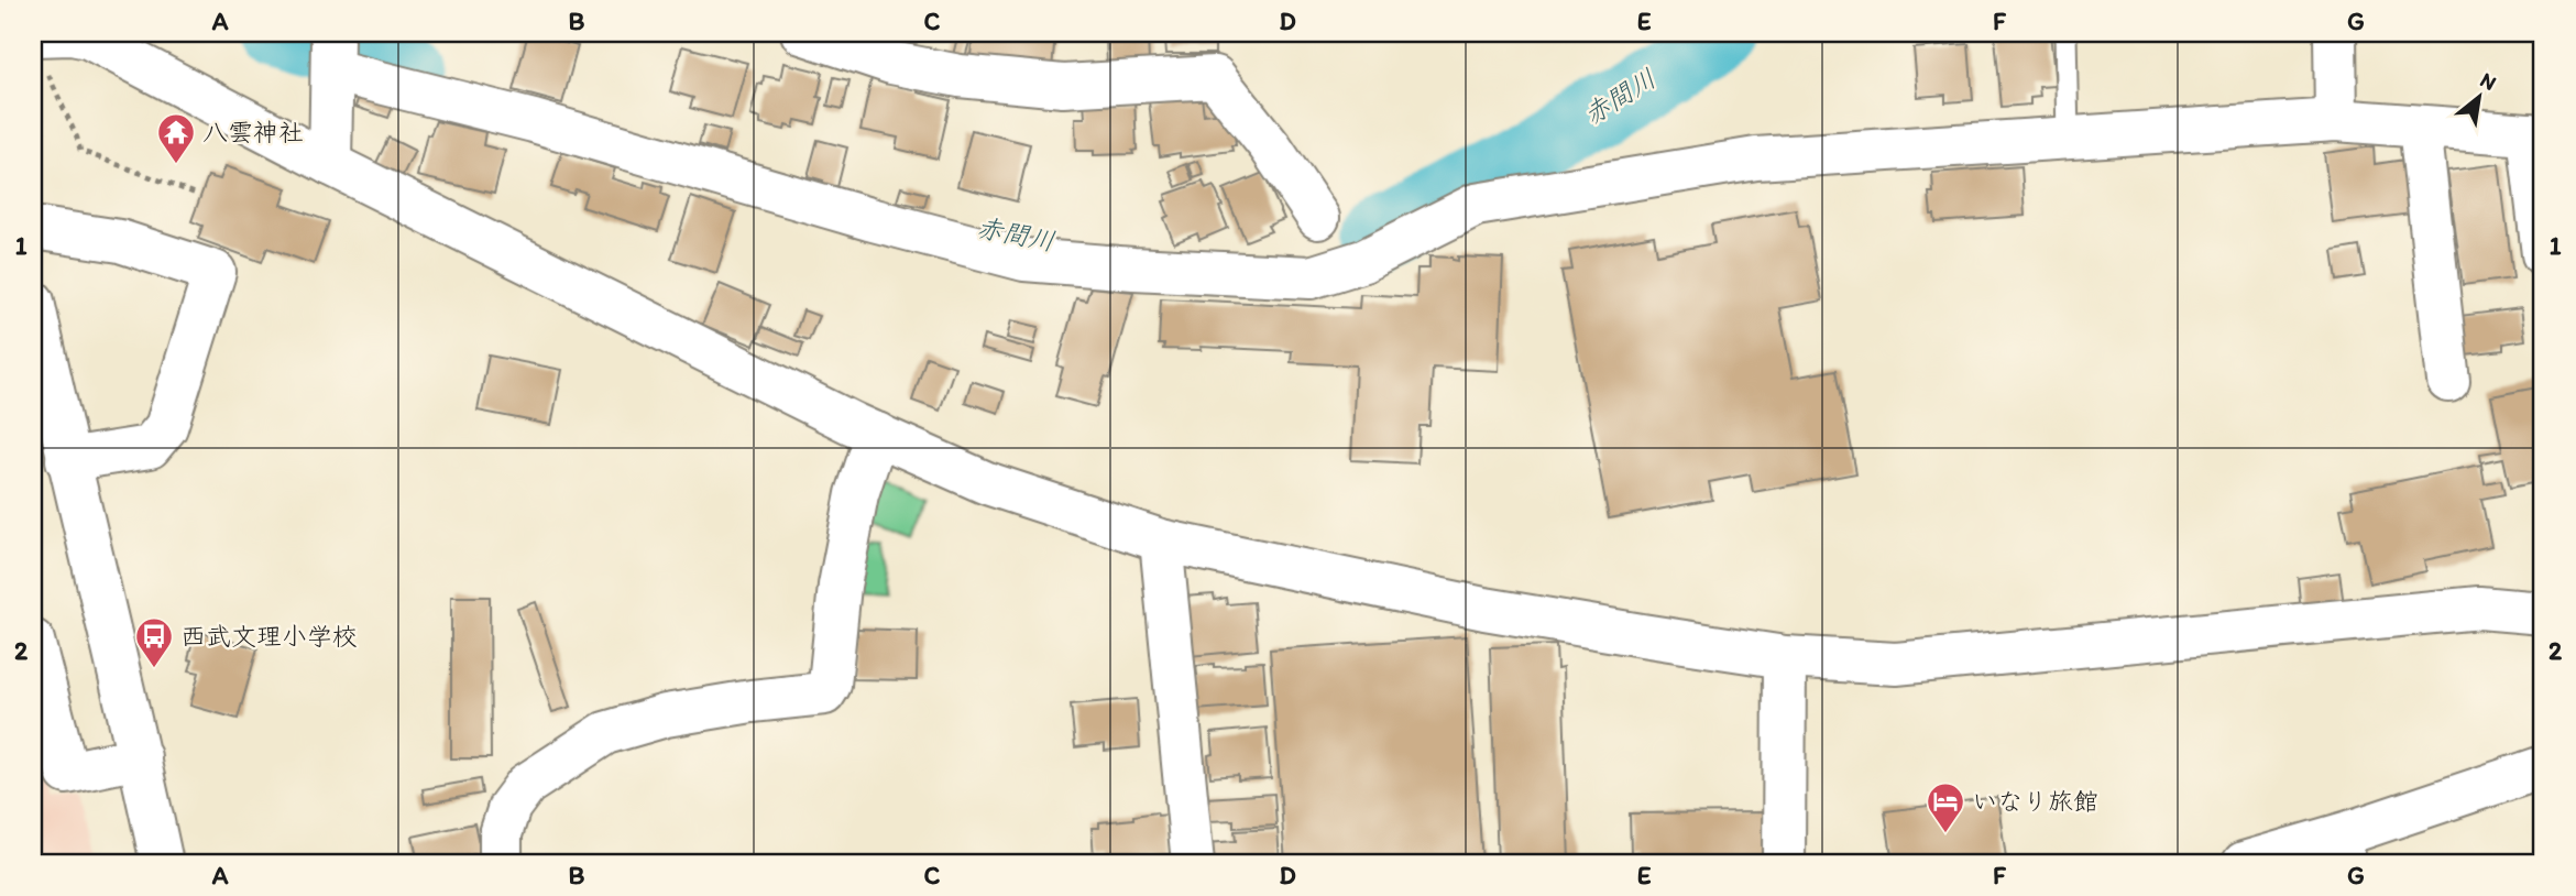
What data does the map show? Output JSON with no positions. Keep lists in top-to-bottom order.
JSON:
{
  "water": ["赤間川"],
  "places": {
    "temple": ["八雲神社"],
    "bus stop": ["西武文理小学校"],
    "hotel": ["いなり旅館"]
  },
  "north": "top right",
  "grid": {
    "columns": [
      "A",
      "B",
      "C",
      "D",
      "E",
      "F",
      "G"
    ],
    "rows": ["1", "2"]
  }
}
